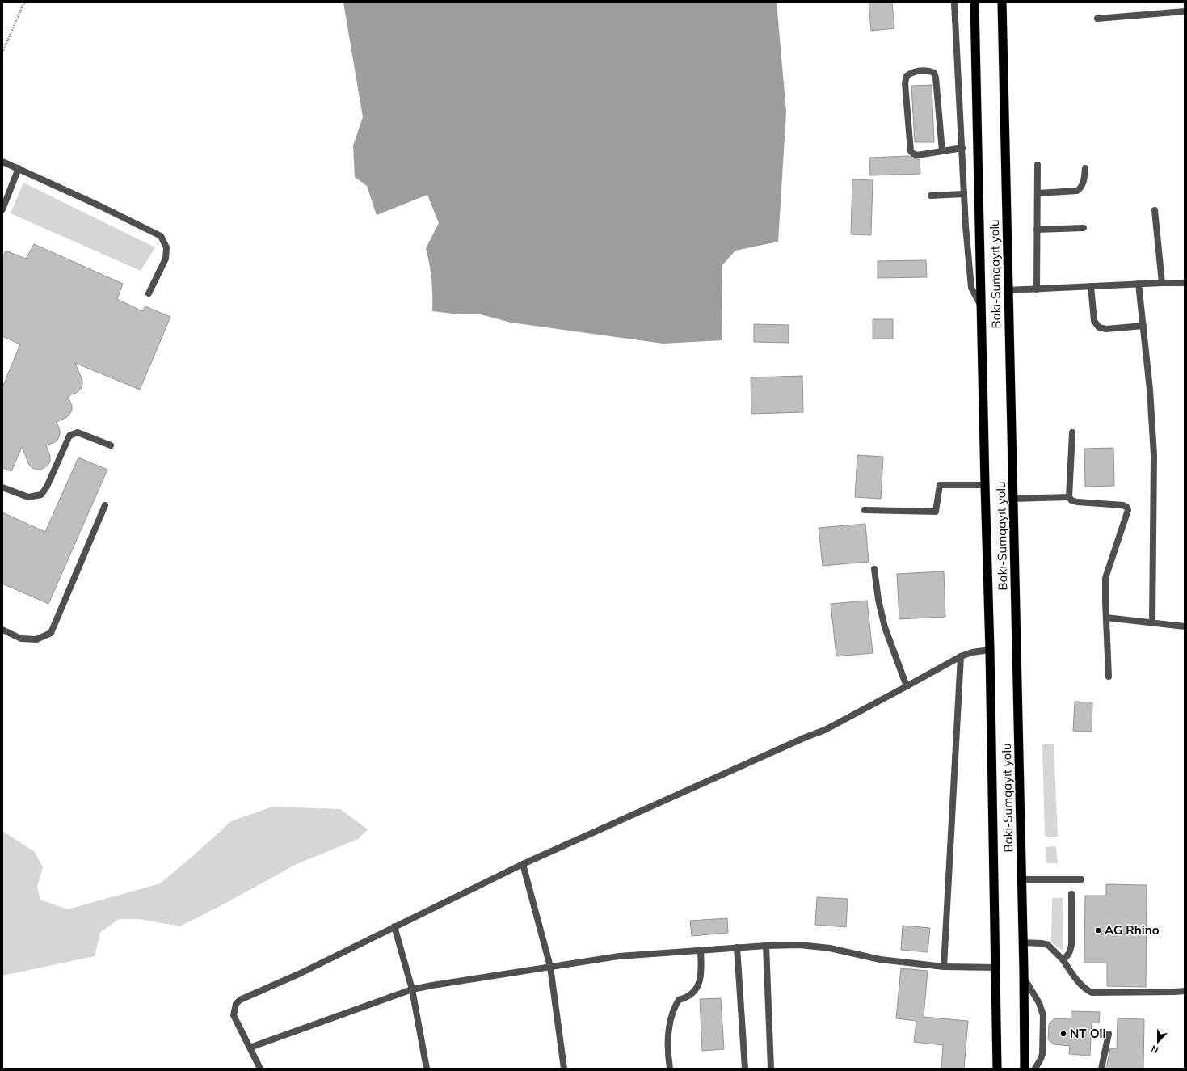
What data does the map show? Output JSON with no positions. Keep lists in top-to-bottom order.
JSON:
{
  "streets": {
    "highway": ["Bakı-Sumqayıt yolu"]
  },
  "places": ["AG Rhino", "NT Oil"],
  "north": "bottom"
}
